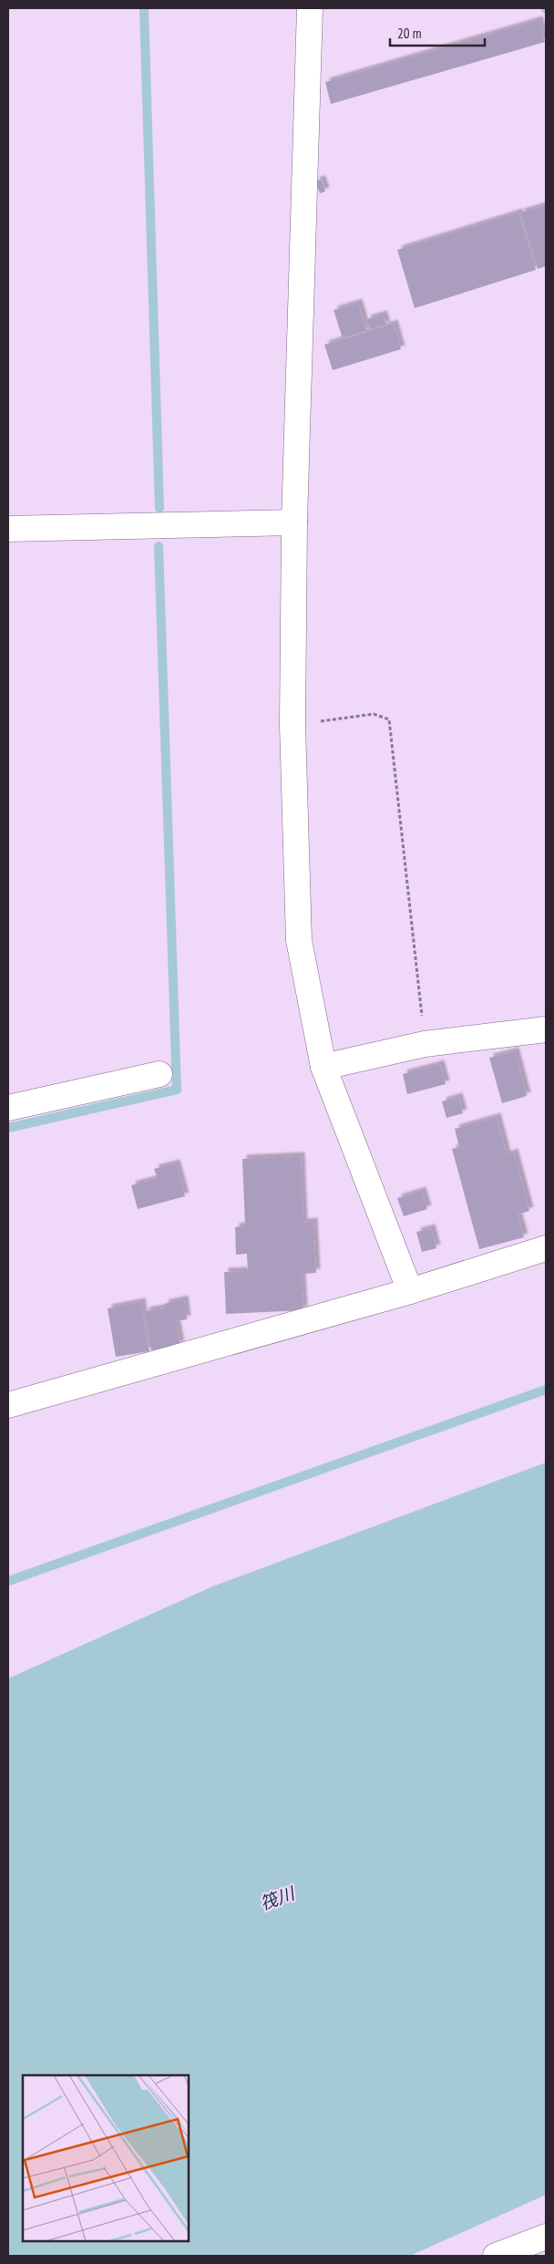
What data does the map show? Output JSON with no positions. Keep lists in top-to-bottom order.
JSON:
{
  "water": ["筏川"],
  "scale_bar": "20 m"
}
